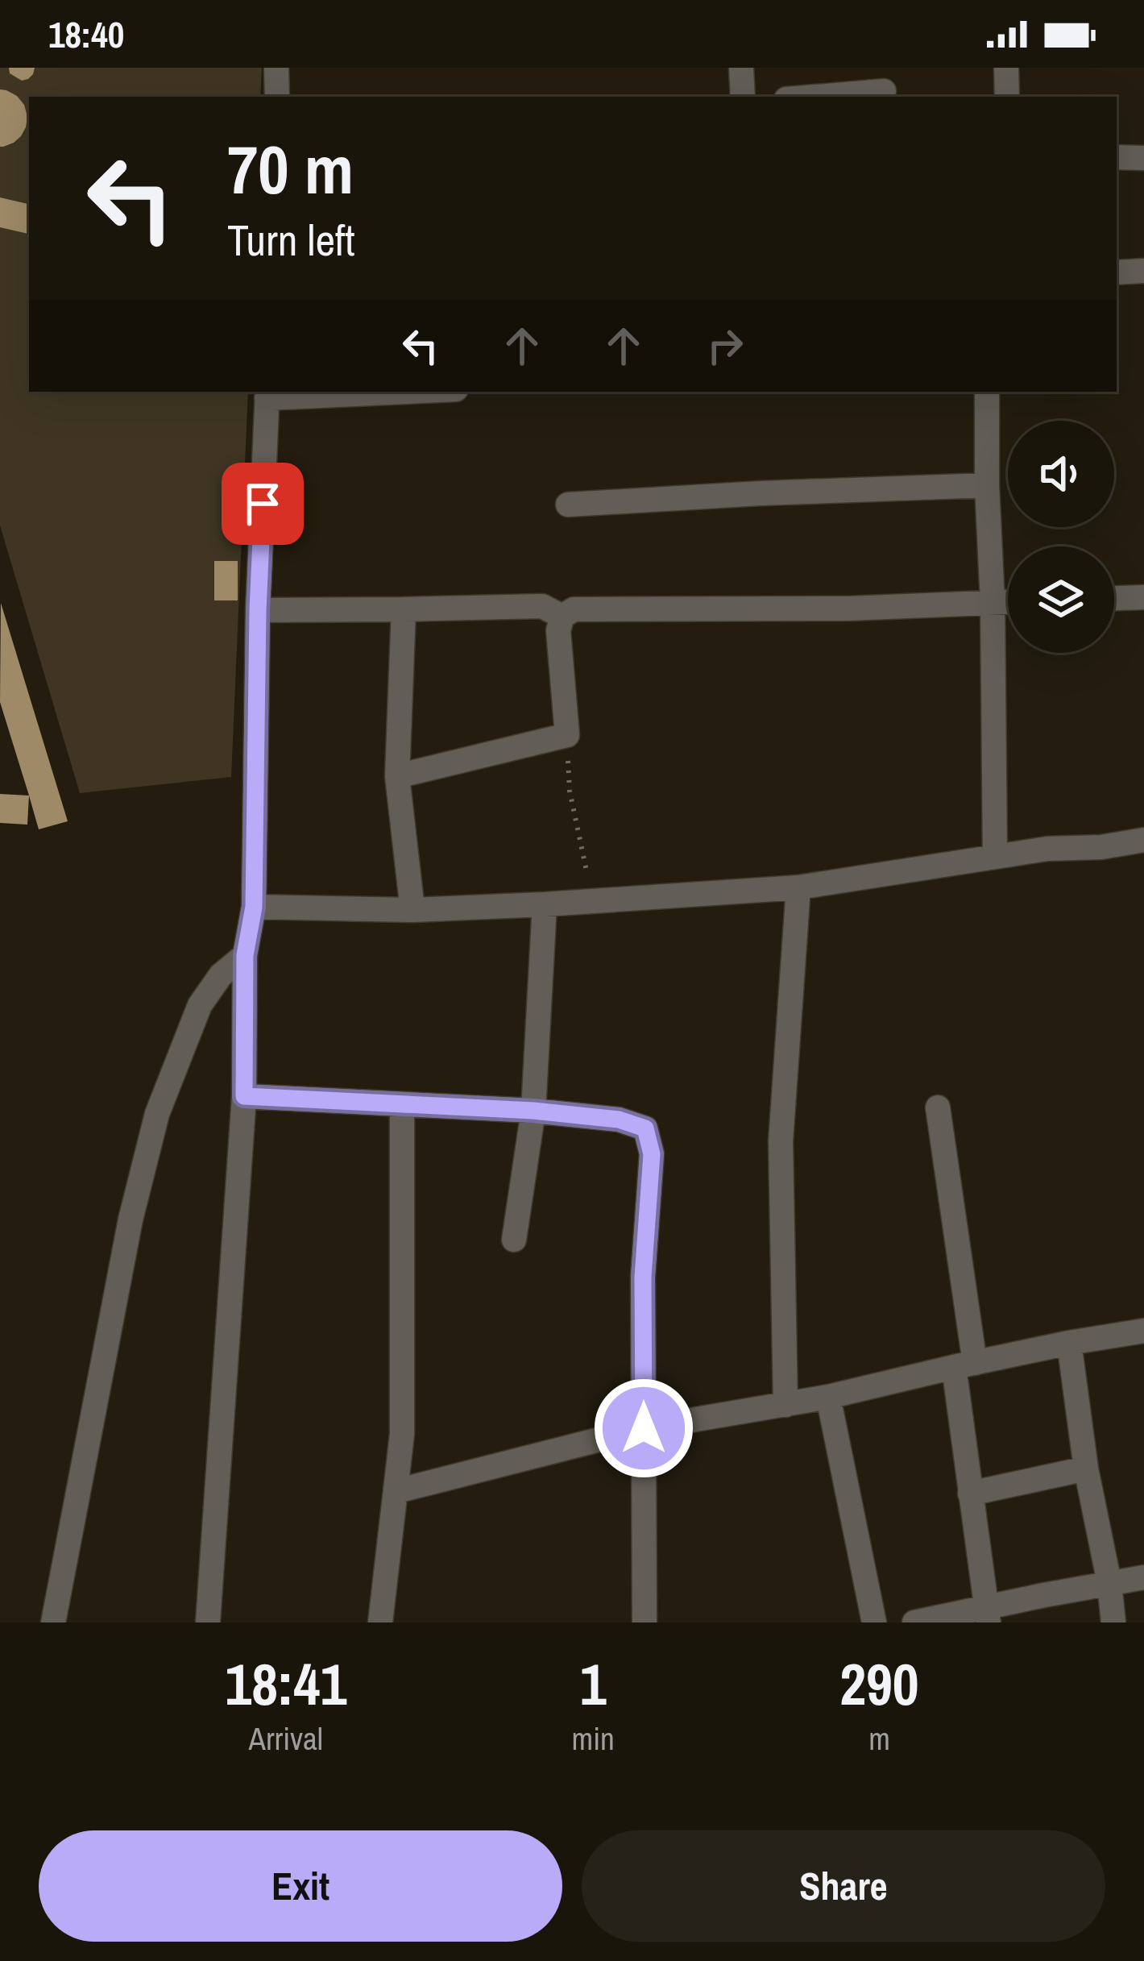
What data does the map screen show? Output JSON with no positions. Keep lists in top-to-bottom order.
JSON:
{
  "page": {
    "status": "18:40",
    "turn": ["70 m", "Turn left"],
    "eta": [
      "18:41",
      "Arrival",
      "1",
      "min",
      "290",
      "m"
    ],
    "buttons": ["Exit", "Share"]
  }
}
